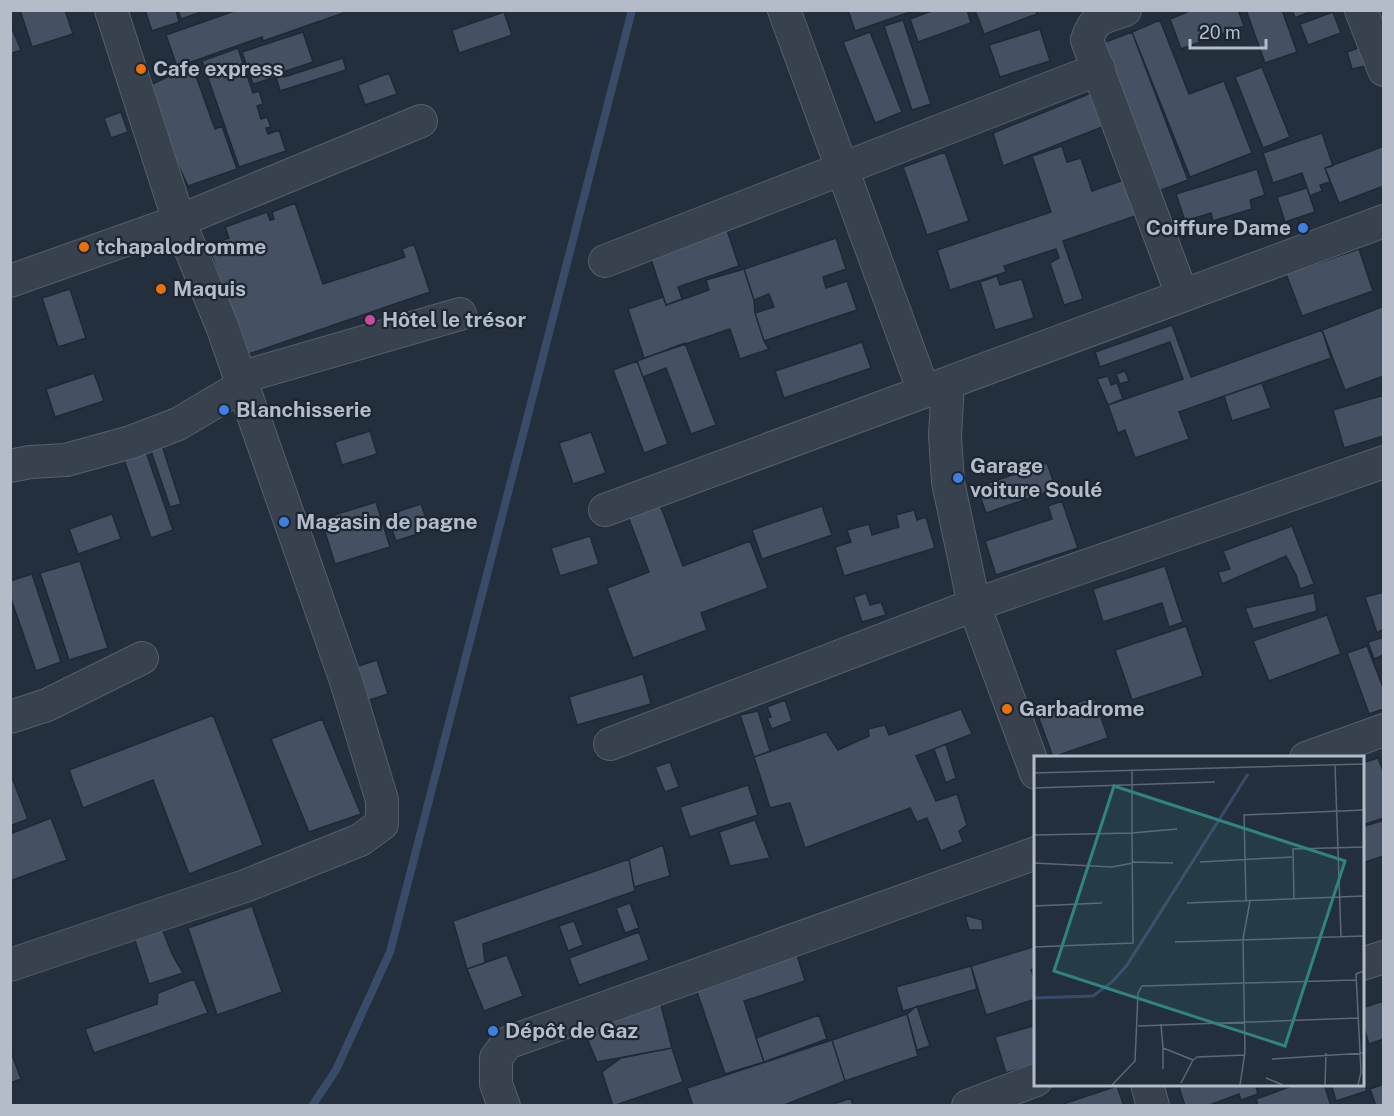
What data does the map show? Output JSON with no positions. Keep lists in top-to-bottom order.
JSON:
{
  "places": [
    "Cafe express",
    "Coiffure Dame",
    "tchapalodromme",
    "Maquis",
    "Hôtel le trésor",
    "Blanchisserie",
    "Garage voiture Soulé",
    "Magasin de pagne",
    "Garbadrome",
    "Dépôt de Gaz"
  ],
  "scale_bar": "20 m"
}
